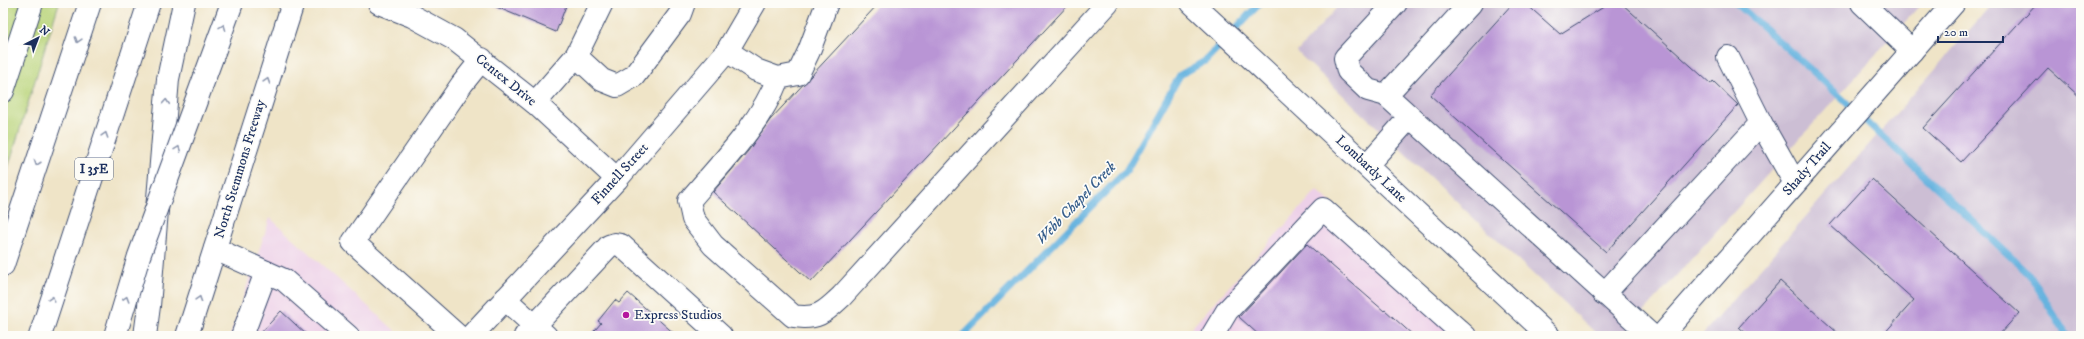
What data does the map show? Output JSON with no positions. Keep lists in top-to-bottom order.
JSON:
{
  "streets": {
    "main road": [
      "Centex Drive",
      "I 35E",
      "North Stemmons Freeway",
      "Lombardy Lane",
      "Shady Trail",
      "Finnell Street"
    ]
  },
  "crossings": [
    ["Centex Drive", "Finnell Street"]
  ],
  "water": ["Webb Chapel Creek"],
  "places": ["Express Studios"],
  "scale_bar": "20 m",
  "north": "top right"
}
